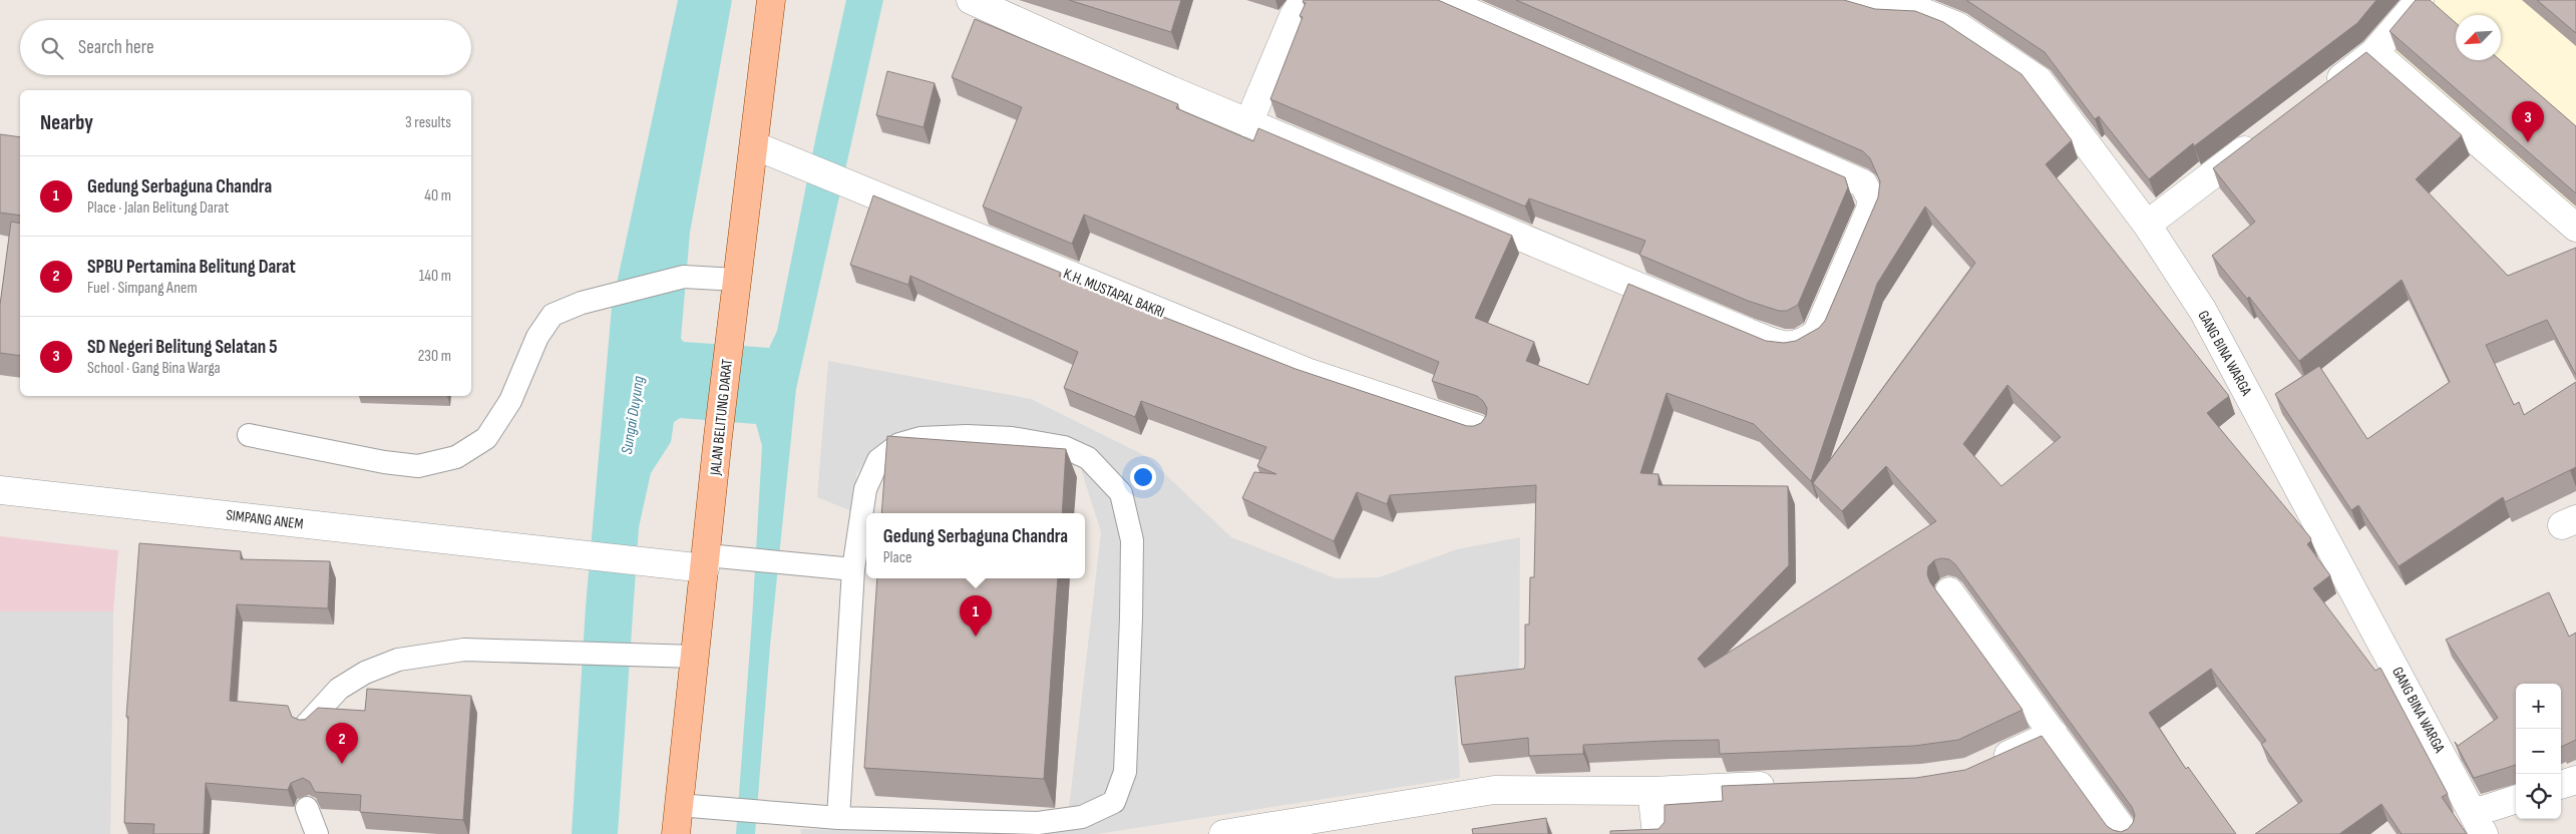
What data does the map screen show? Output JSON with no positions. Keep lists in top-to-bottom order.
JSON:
{
  "streets": {
    "main road": ["JALAN BELITUNG DARAT"],
    "street": ["K.H. MUSTAPAL BAKRI", "GANG BINA WARGA", "SIMPANG ANEM"]
  },
  "crossings": [
    ["K.H. MUSTAPAL BAKRI", "JALAN BELITUNG DARAT"],
    ["JALAN BELITUNG DARAT", "SIMPANG ANEM"]
  ],
  "water": ["Sungai Duyung"],
  "north": "bottom left",
  "page": {
    "search": "Search here",
    "heading": ["Nearby", "3 results"],
    "pins": ["3", "1", "2"],
    "list": [
      {
        "mark": "1",
        "name": "Gedung Serbaguna Chandra",
        "note": "Place · Jalan Belitung Darat",
        "value": "40 m"
      },
      {
        "mark": "2",
        "name": "SPBU Pertamina Belitung Darat",
        "note": "Fuel · Simpang Anem",
        "value": "140 m"
      },
      {
        "mark": "3",
        "name": "SD Negeri Belitung Selatan 5",
        "note": "School · Gang Bina Warga",
        "value": "230 m"
      }
    ],
    "popup": ["Gedung Serbaguna Chandra", "Place"],
    "map_buttons": ["+", "−"]
  }
}
